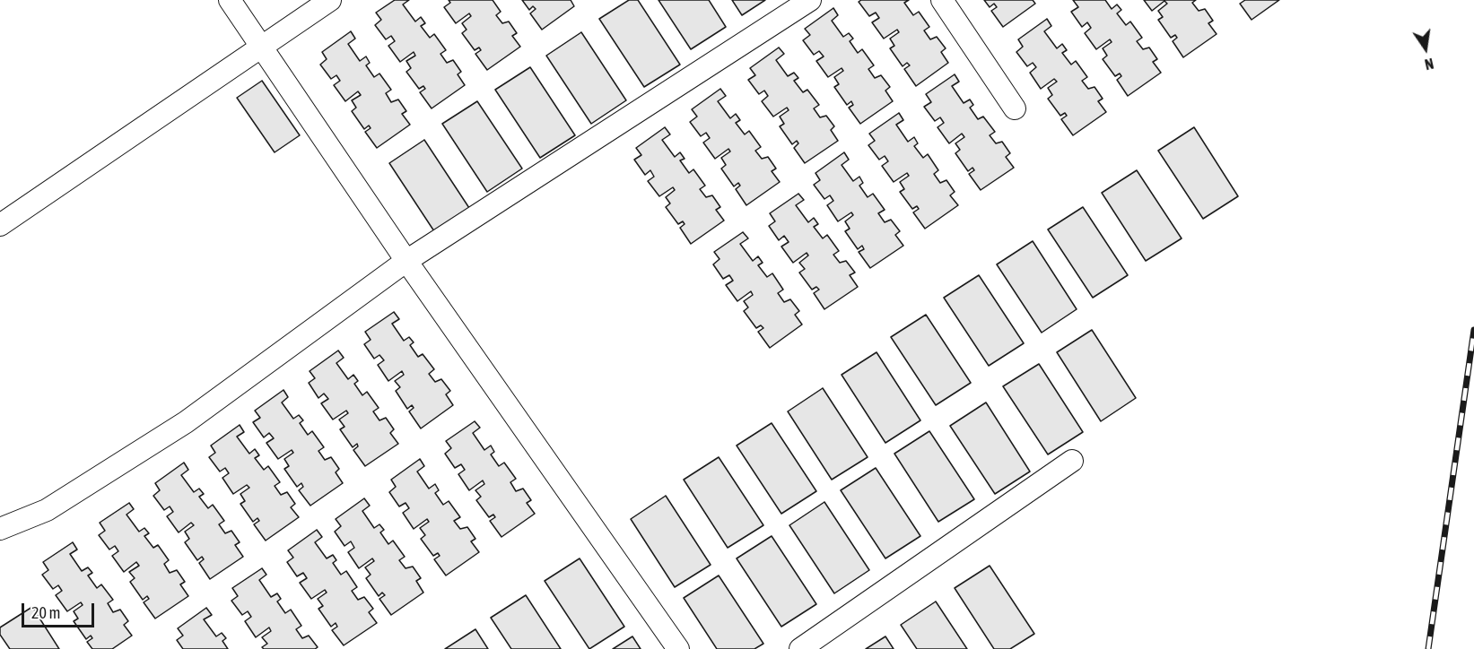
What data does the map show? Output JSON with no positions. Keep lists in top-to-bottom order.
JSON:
{
  "scale_bar": "20 m",
  "north": "bottom"
}
